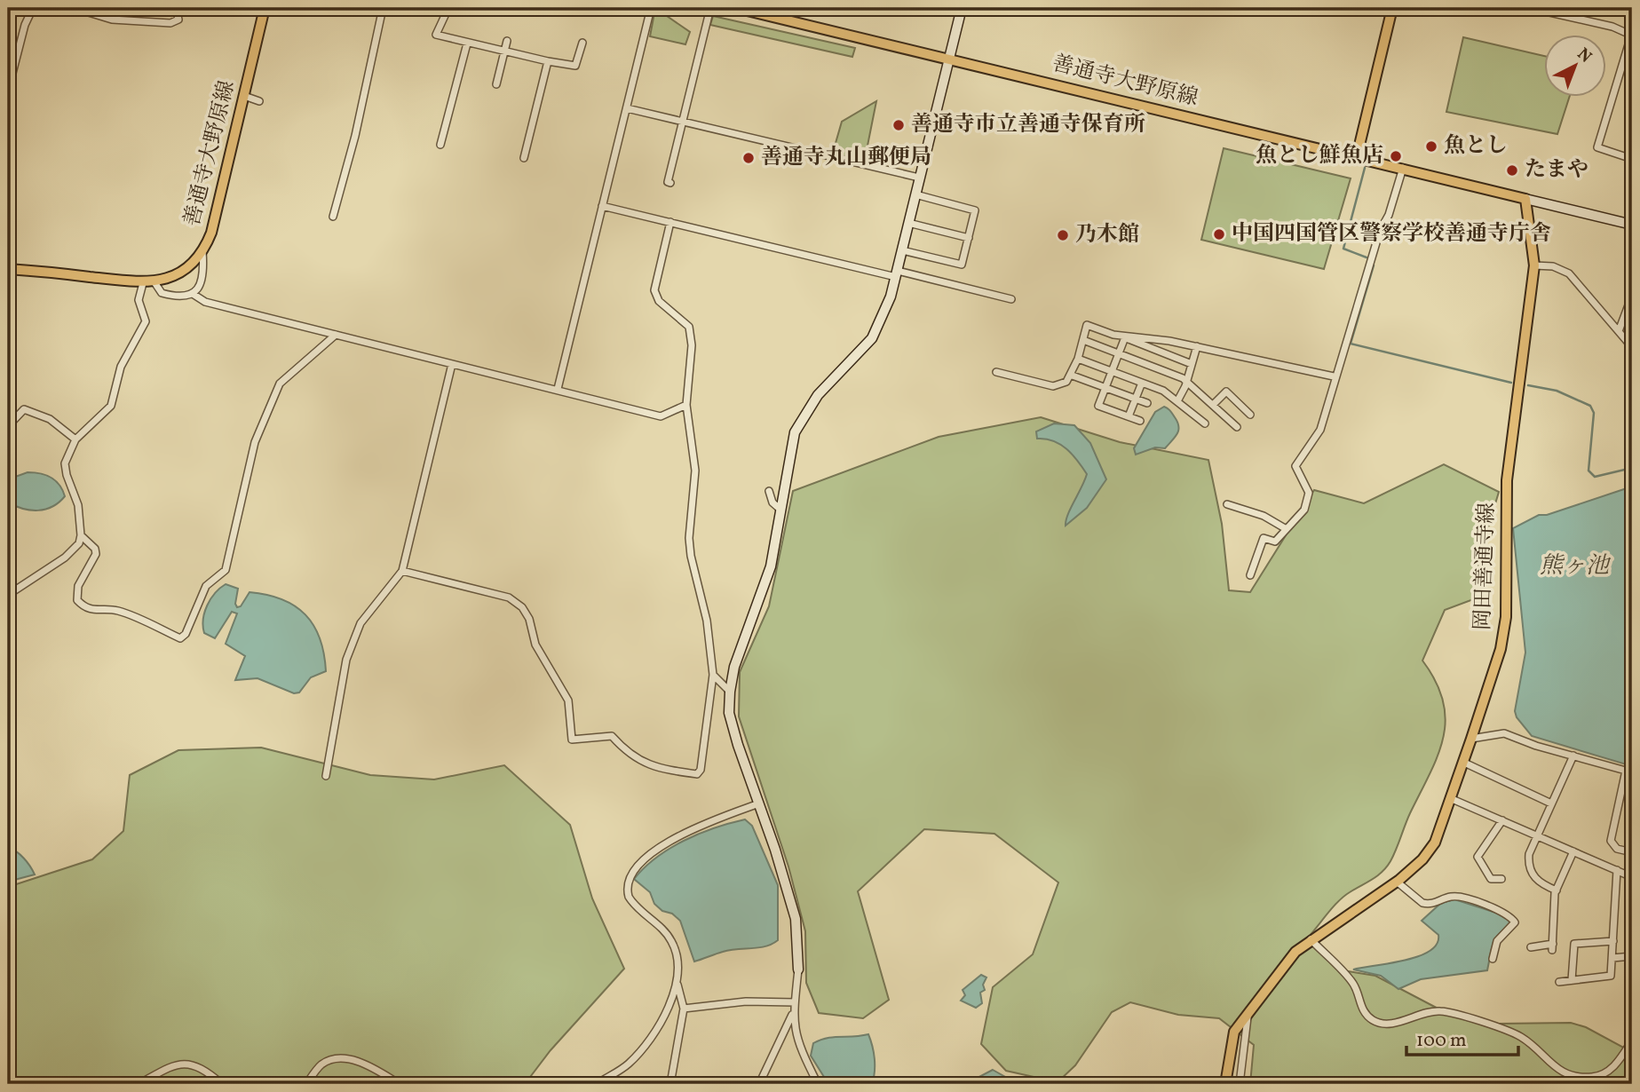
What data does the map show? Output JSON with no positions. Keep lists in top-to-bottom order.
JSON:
{
  "streets": {
    "main road": ["善通寺大野原線", "岡田善通寺線"]
  },
  "water": ["熊ヶ池"],
  "places": [
    "善通寺市立善通寺保育所",
    "魚とし",
    "魚とし鮮魚店",
    "善通寺丸山郵便局",
    "たまや",
    "中国四国管区警察学校善通寺庁舎",
    "乃木館"
  ],
  "scale_bar": "100 m",
  "north": "top right"
}
